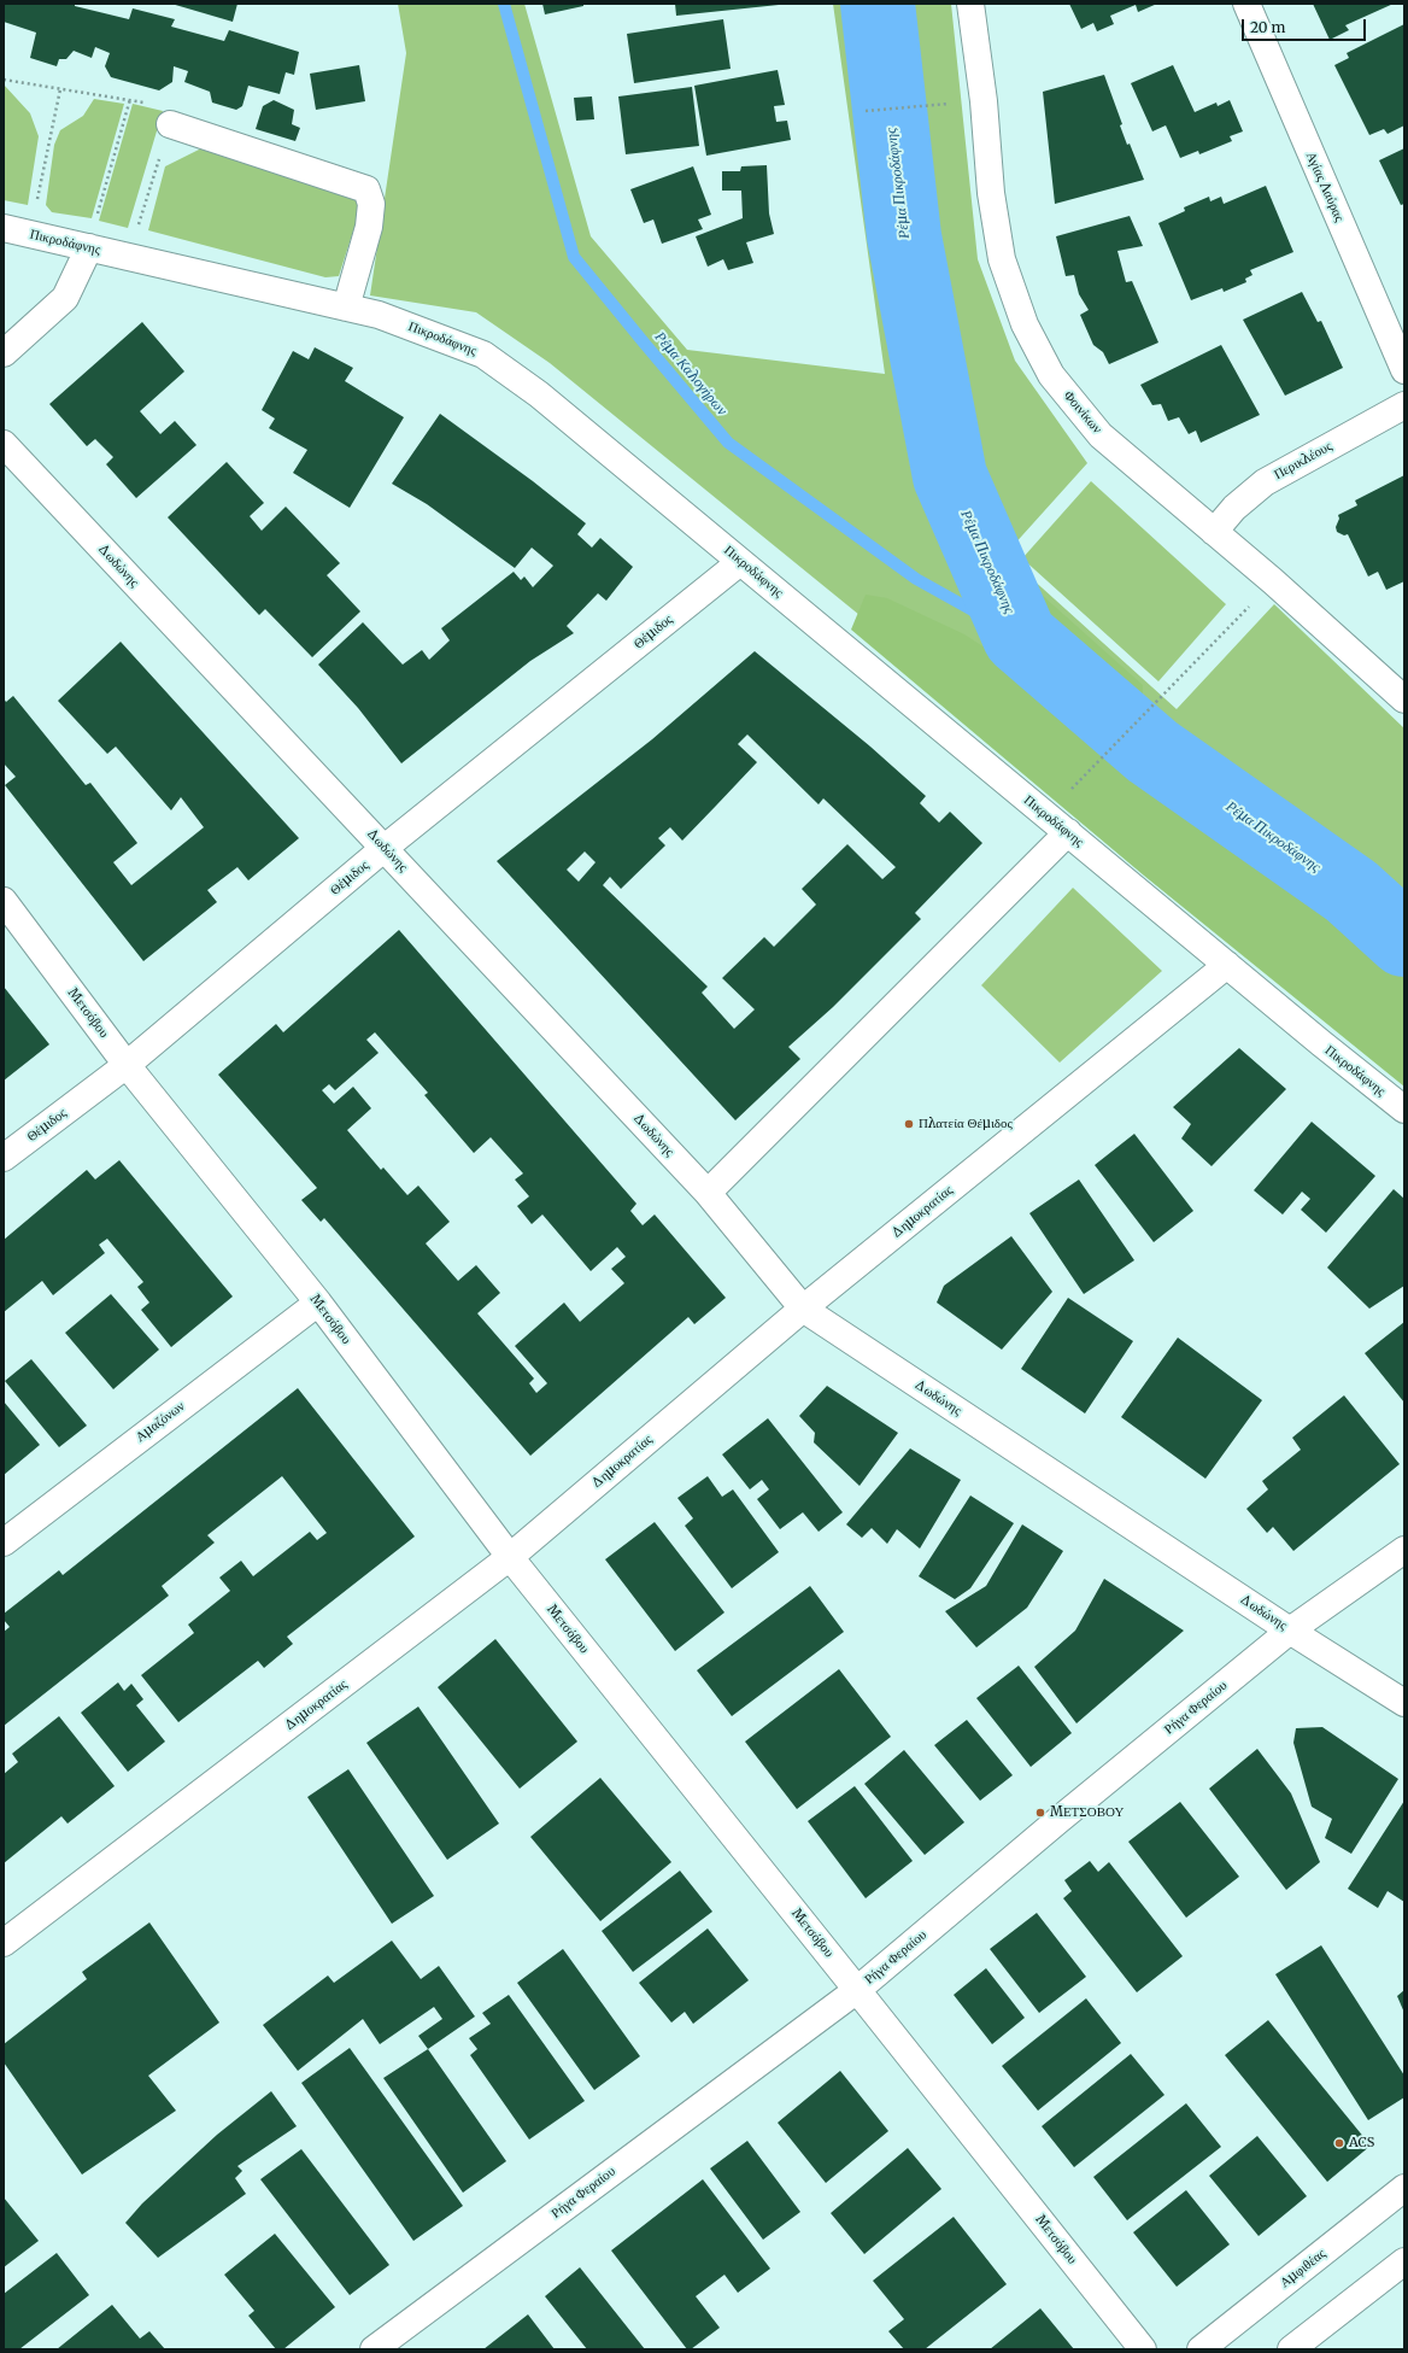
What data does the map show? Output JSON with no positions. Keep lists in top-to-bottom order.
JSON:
{
  "streets": {
    "street": [
      "Αγίας Λαύρας",
      "Πικροδάφνης",
      "Φοινίκων",
      "Περικλέους",
      "Δωδώνης",
      "Θέμιδος",
      "Μετσόβου",
      "Δημοκρατίας",
      "Αμαζόνων",
      "Ρήγα Φεραίου",
      "Αμφιθέας"
    ]
  },
  "crossings": [
    ["Πικροδάφνης", "Θέμιδος"],
    ["Πικροδάφνης", "Δημοκρατίας"],
    ["Φοινίκων", "Περικλέους"],
    ["Δωδώνης", "Θέμιδος"],
    ["Δωδώνης", "Δημοκρατίας"],
    ["Δωδώνης", "Ρήγα Φεραίου"],
    ["Θέμιδος", "Μετσόβου"],
    ["Μετσόβου", "Δημοκρατίας"],
    ["Μετσόβου", "Αμαζόνων"],
    ["Μετσόβου", "Ρήγα Φεραίου"]
  ],
  "water": ["Ρέμα Πικροδάφνης", "Ρέμα Καλογήρων"],
  "places": ["Πλατεία Θέμιδος", "ΜΕΤΣΟΒΟΥ", "ACS"],
  "scale_bar": "20 m"
}
